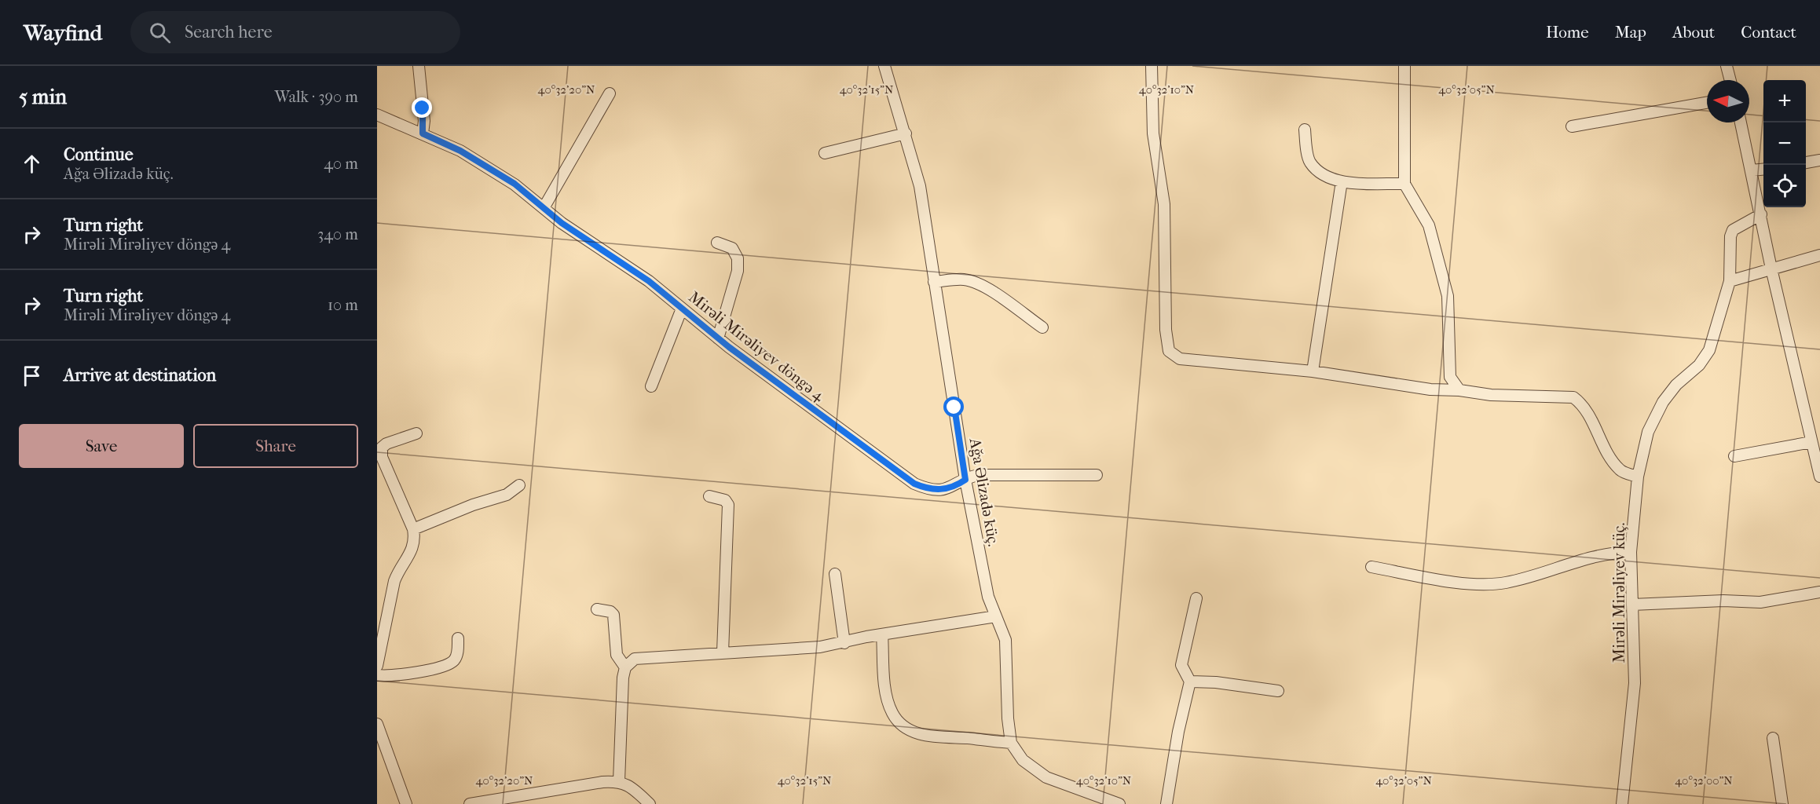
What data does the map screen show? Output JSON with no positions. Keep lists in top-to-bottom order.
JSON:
{
  "streets": {
    "street": ["Mirəli Mirəliyev döngə 4", "Ağa Əlizadə küç.", "Mirəli Mirəliyev küç."]
  },
  "crossings": [
    ["Mirəli Mirəliyev döngə 4", "Ağa Əlizadə küç."]
  ],
  "north": "left",
  "page": {
    "header": "Wayfind",
    "search": "Search here",
    "nav": [
      "Home",
      "Map",
      "About",
      "Contact"
    ],
    "heading": ["5 min", "Walk · 390 m"],
    "map_buttons": ["+", "−"],
    "list": [
      ["Continue", "Ağa Əlizadə küç.", "40 m"],
      ["Turn right", "Mirəli Mirəliyev döngə 4", "340 m"],
      ["Turn right", "Mirəli Mirəliyev döngə 4", "10 m"],
      "Arrive at destination"
    ],
    "buttons": ["Save", "Share"]
  },
  "coordinates": [
    "40°32'20\"N",
    "40°32'15\"N",
    "40°32'10\"N",
    "40°32'05\"N",
    "40°32'00\"N"
  ]
}
